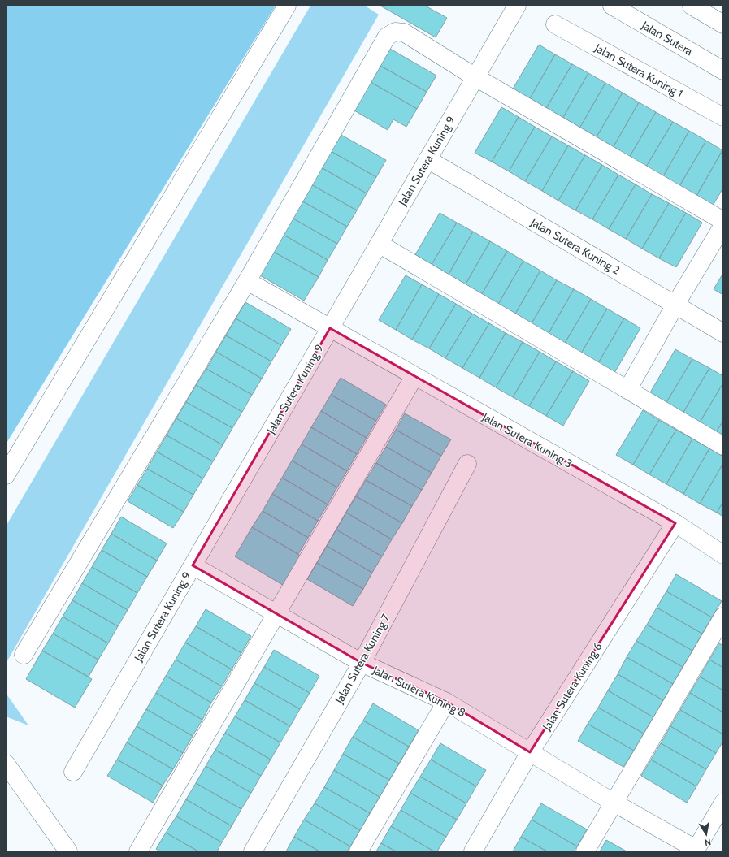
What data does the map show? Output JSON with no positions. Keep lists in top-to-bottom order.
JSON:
{
  "streets": {
    "street": [
      "Jalan Sutera",
      "Jalan Sutera Kuning 1",
      "Jalan Sutera Kuning 9",
      "Jalan Sutera Kuning 2",
      "Jalan Sutera Kuning 3",
      "Jalan Sutera Kuning 7",
      "Jalan Sutera Kuning 6",
      "Jalan Sutera Kuning 8"
    ]
  },
  "crossings": [
    ["Jalan Sutera Kuning 9", "Jalan Sutera Kuning 2"],
    ["Jalan Sutera Kuning 9", "Jalan Sutera Kuning 3"],
    ["Jalan Sutera Kuning 9", "Jalan Sutera Kuning 8"],
    ["Jalan Sutera Kuning 3", "Jalan Sutera Kuning 6"],
    ["Jalan Sutera Kuning 7", "Jalan Sutera Kuning 8"],
    ["Jalan Sutera Kuning 6", "Jalan Sutera Kuning 8"]
  ],
  "north": "bottom"
}
